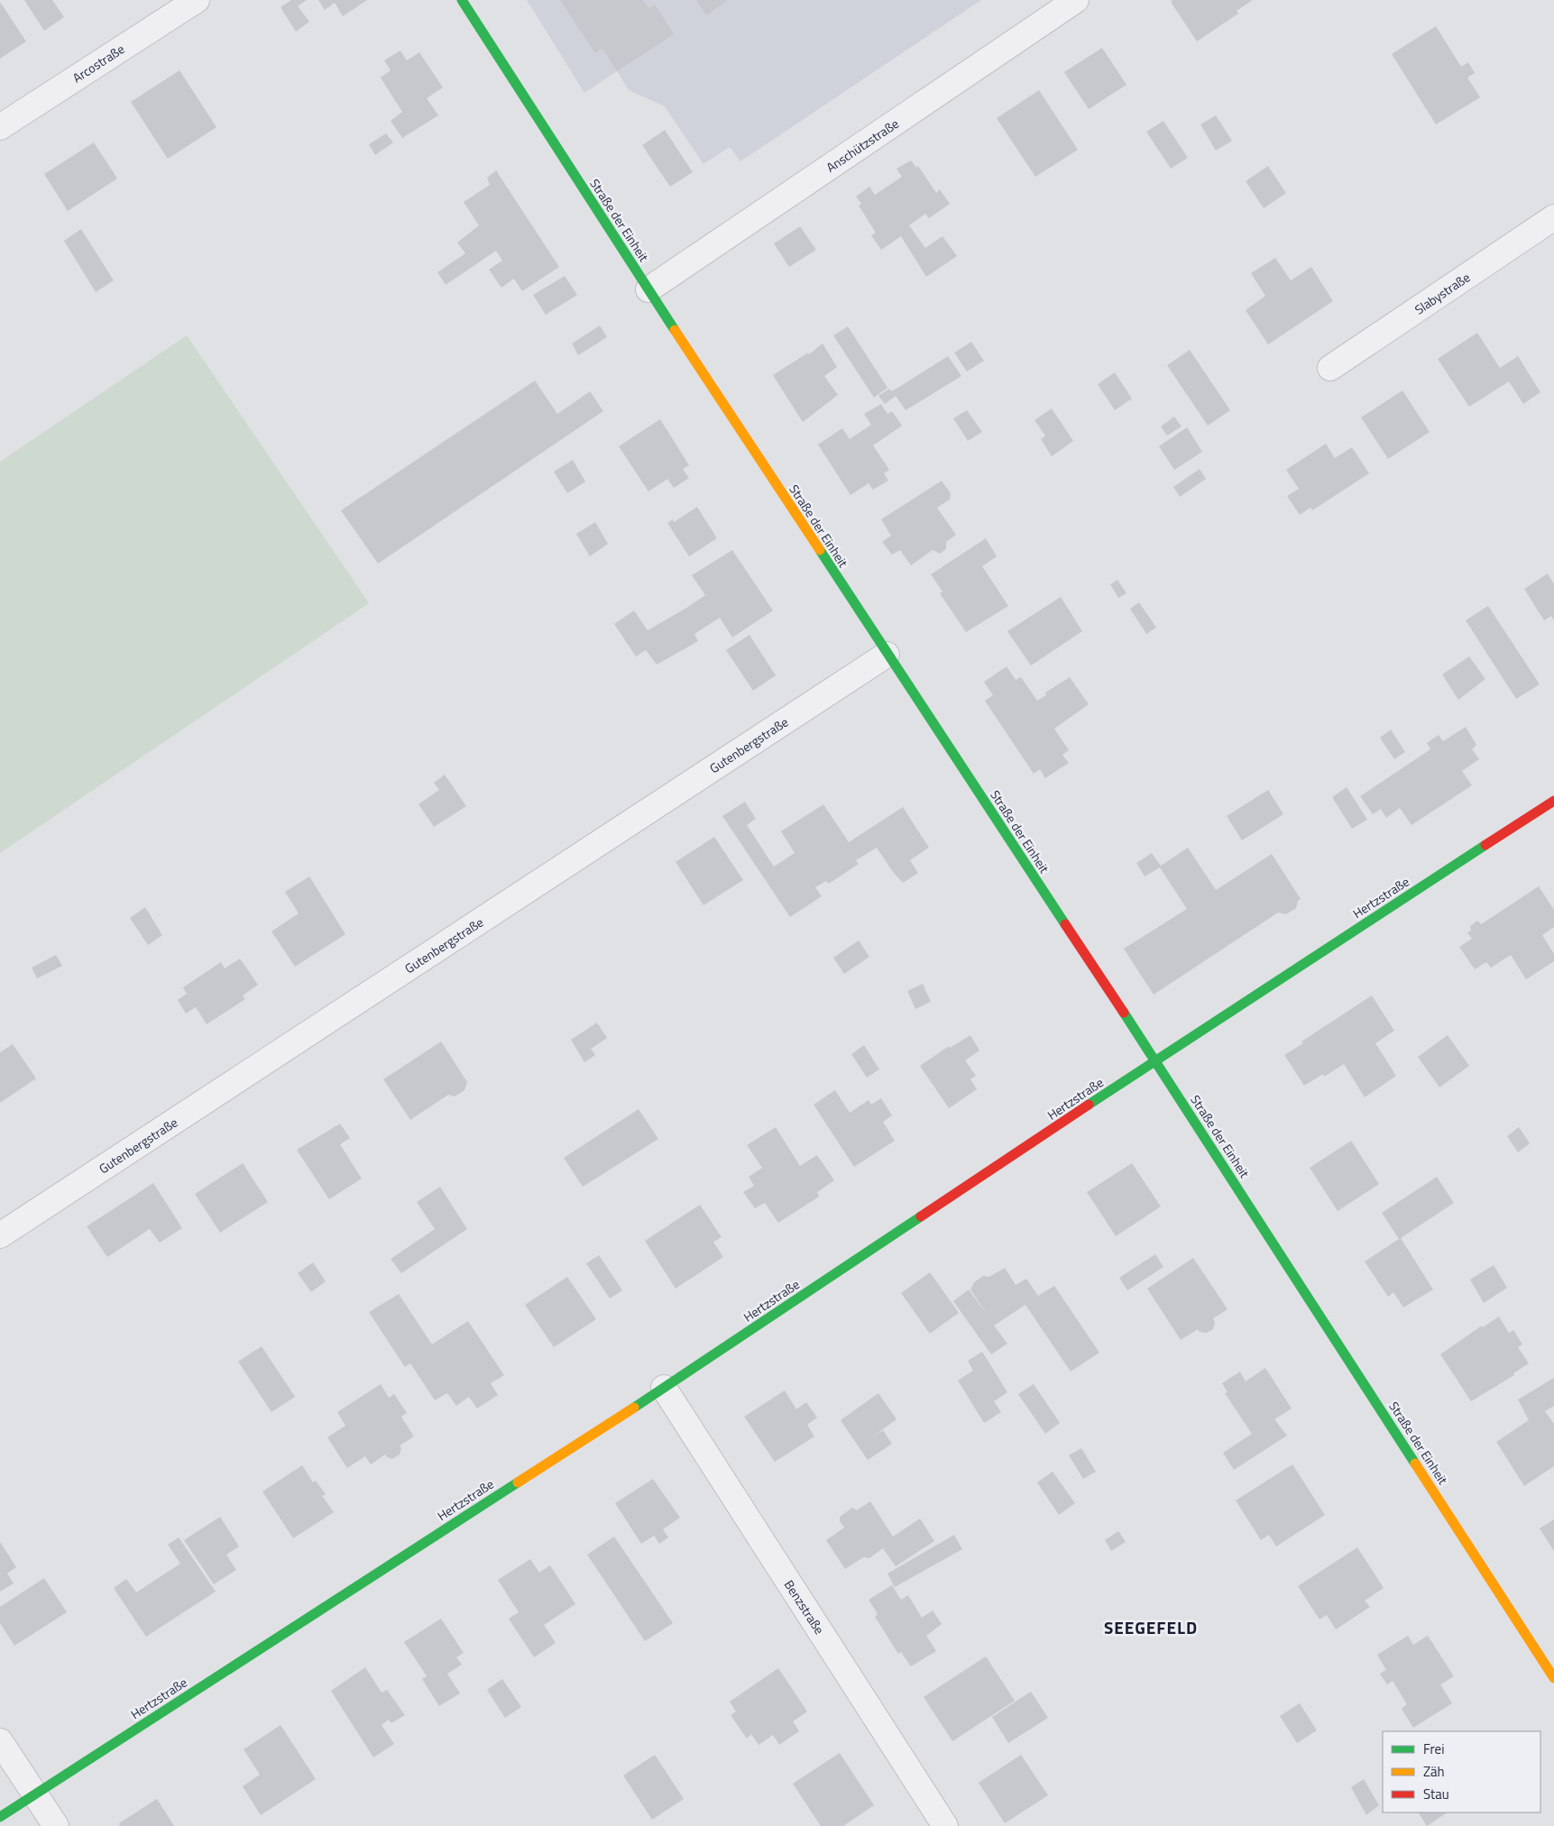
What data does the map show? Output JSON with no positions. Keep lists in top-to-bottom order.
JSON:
{
  "streets": {
    "street": [
      "Arcostraße",
      "Anschützstraße",
      "Straße der Einheit",
      "Slabystraße",
      "Gutenbergstraße",
      "Hertzstraße",
      "Benzstraße"
    ]
  },
  "crossings": [
    ["Anschützstraße", "Straße der Einheit"],
    ["Straße der Einheit", "Gutenbergstraße"],
    ["Straße der Einheit", "Hertzstraße"],
    ["Hertzstraße", "Benzstraße"]
  ],
  "districts": ["SEEGEFELD"],
  "legend": ["Frei", "Zäh", "Stau"]
}
